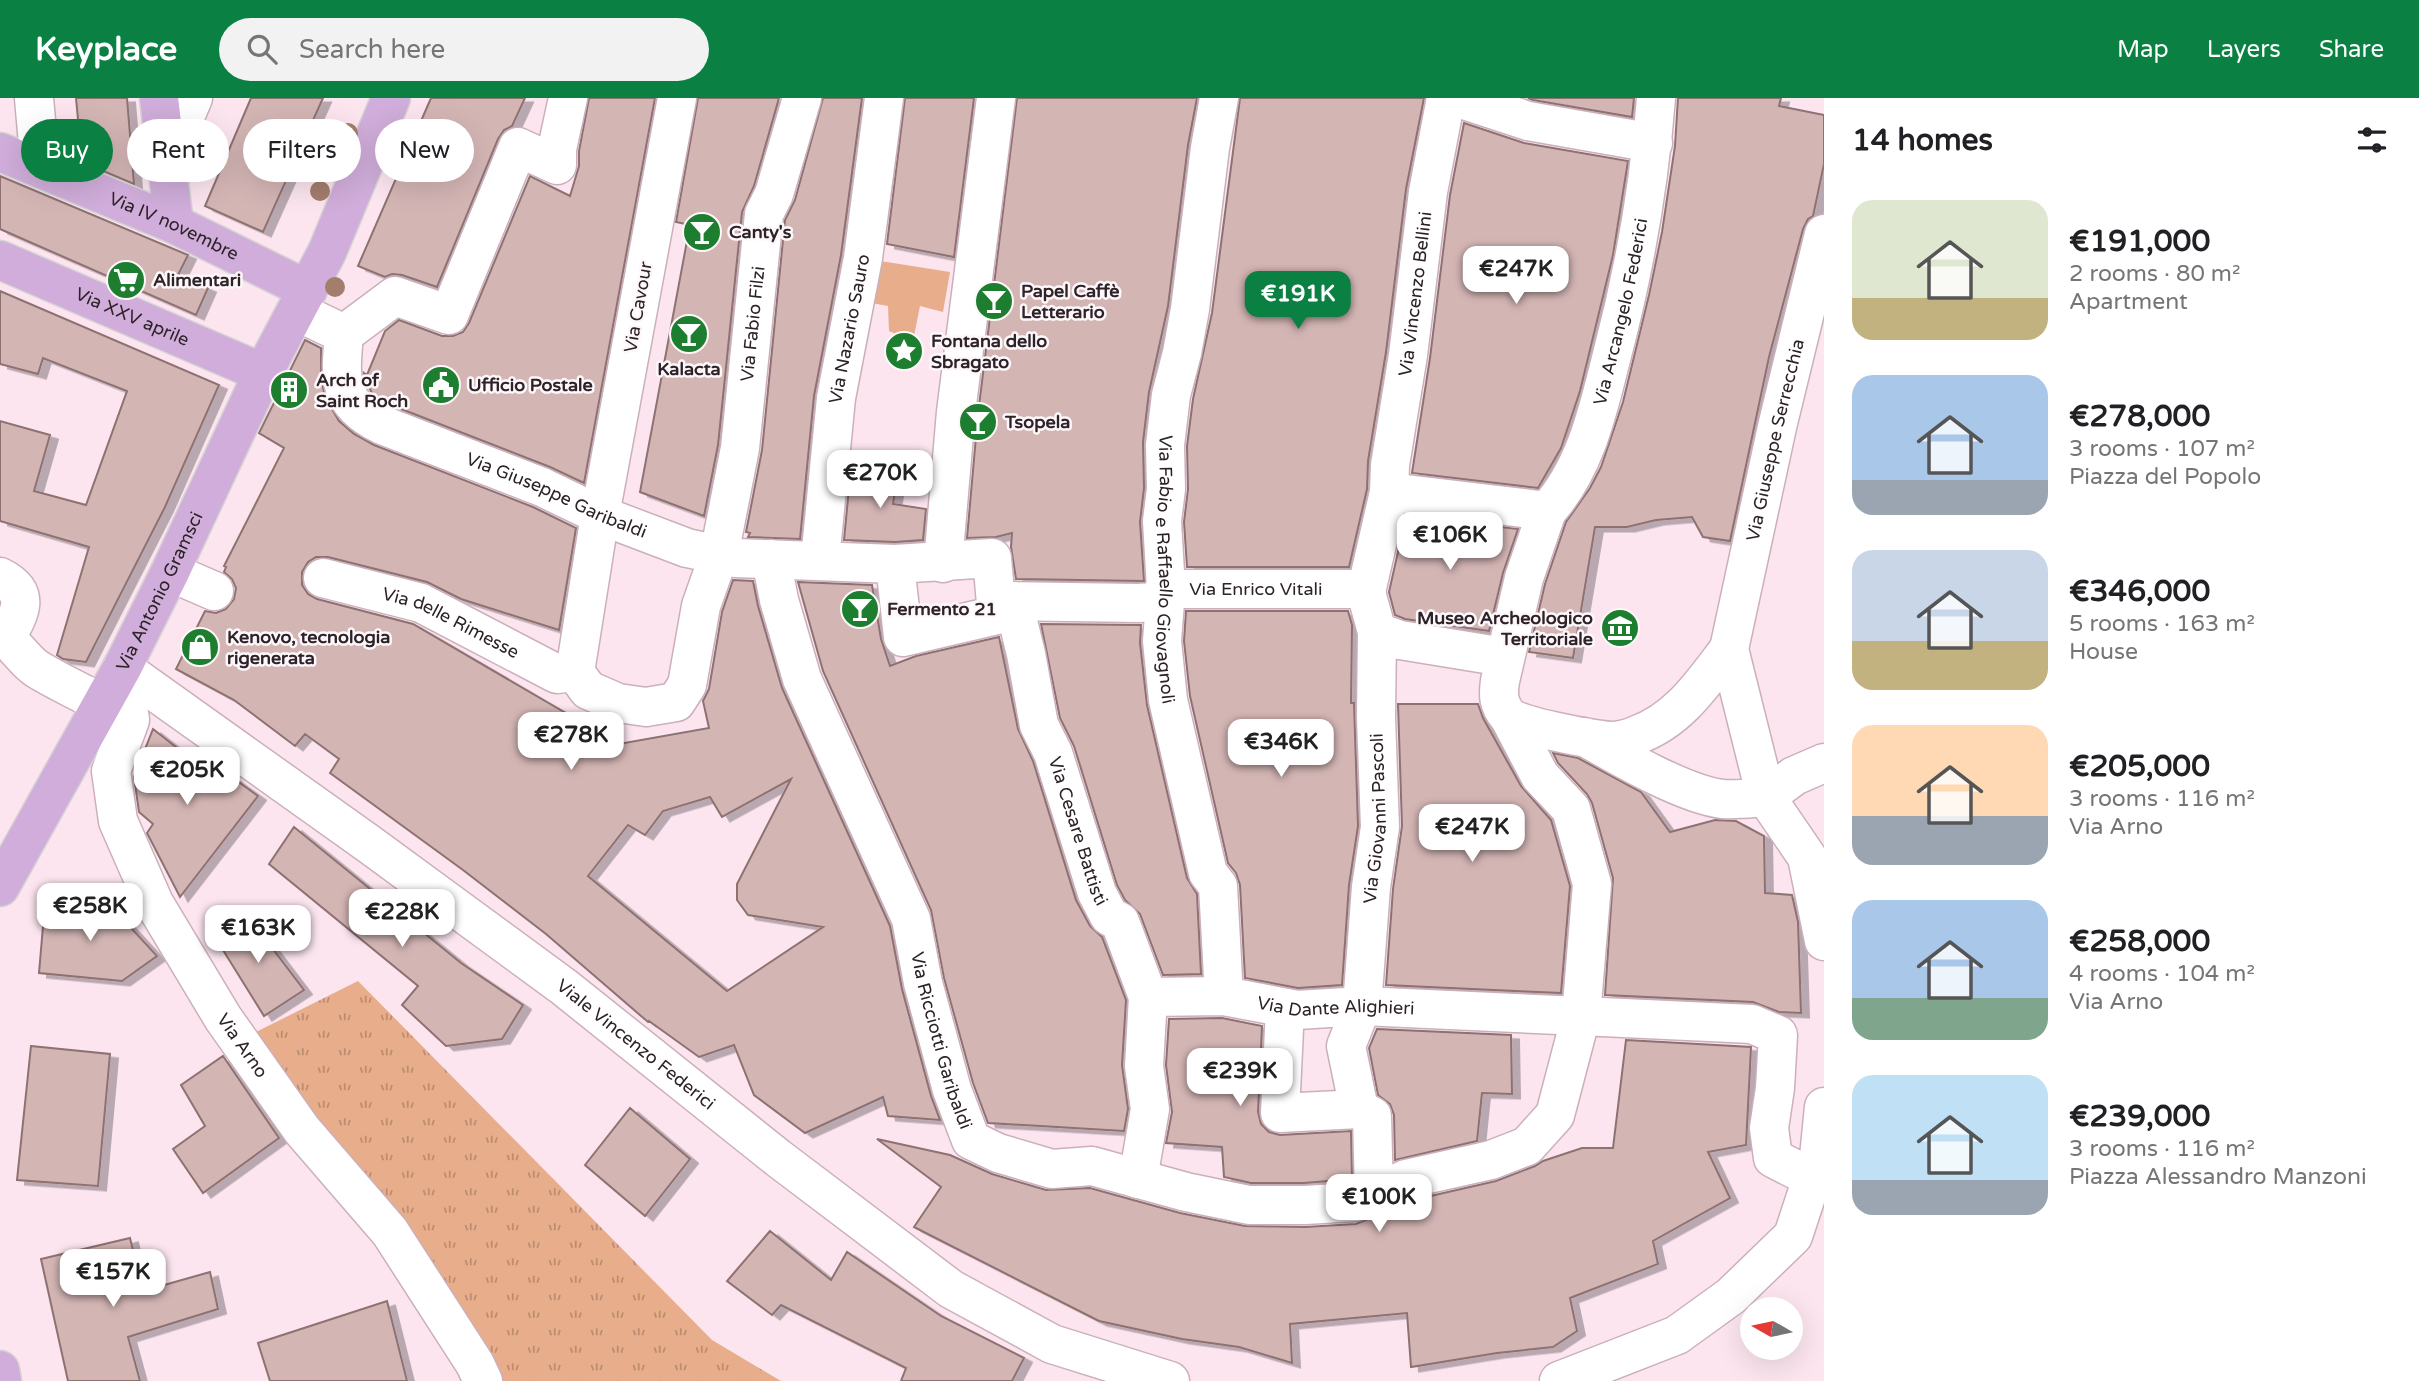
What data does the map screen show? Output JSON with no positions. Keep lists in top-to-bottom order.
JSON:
{
  "streets": {
    "main road": ["Via IV novembre", "Via XXV aprile", "Via Antonio Gramsci"],
    "street": [
      "Via Vincenzo Bellini",
      "Via Cavour",
      "Via Arcangelo Federici",
      "Via Fabio Filzi",
      "Via Nazario Sauro",
      "Via Giuseppe Serrecchia",
      "Via Giuseppe Garibaldi",
      "Via Fabio e Raffaello Giovagnoli",
      "Via Enrico Vitali",
      "Via delle Rimesse",
      "Via Giovanni Pascoli",
      "Via Cesare Battisti",
      "Via Dante Alighieri",
      "Via Ricciotti Garibaldi",
      "Via Arno",
      "Viale Vincenzo Federici"
    ]
  },
  "crossings": [
    ["Via IV novembre", "Via Antonio Gramsci"],
    ["Via Vincenzo Bellini", "Via Enrico Vitali"],
    ["Via Vincenzo Bellini", "Via Giovanni Pascoli"],
    ["Via Cavour", "Via Fabio Filzi"],
    ["Via Cavour", "Via Giuseppe Garibaldi"],
    ["Via Cavour", "Via delle Rimesse"],
    ["Via XXV aprile", "Via Antonio Gramsci"],
    ["Via Fabio Filzi", "Via Giuseppe Garibaldi"],
    ["Via Fabio Filzi", "Via delle Rimesse"],
    ["Via Nazario Sauro", "Via Giuseppe Garibaldi"],
    ["Via Giuseppe Garibaldi", "Via Cesare Battisti"],
    ["Via Giuseppe Garibaldi", "Via Ricciotti Garibaldi"],
    ["Via Fabio e Raffaello Giovagnoli", "Via Enrico Vitali"],
    ["Via Fabio e Raffaello Giovagnoli", "Via Dante Alighieri"],
    ["Via Enrico Vitali", "Via Giovanni Pascoli"],
    ["Via Enrico Vitali", "Via Cesare Battisti"],
    ["Via Antonio Gramsci", "Via Arno"],
    ["Via Antonio Gramsci", "Viale Vincenzo Federici"],
    ["Via Giovanni Pascoli", "Via Dante Alighieri"],
    ["Via Giovanni Pascoli", "Via Ricciotti Garibaldi"],
    ["Via Cesare Battisti", "Via Dante Alighieri"],
    ["Via Cesare Battisti", "Via Ricciotti Garibaldi"],
    ["Via Dante Alighieri", "Via Ricciotti Garibaldi"],
    ["Via Arno", "Viale Vincenzo Federici"]
  ],
  "places": {
    "bar": [
      "Canty's",
      "Papel Caffè Letterario",
      "Kalacta",
      "Tsopela",
      "Fermento 21"
    ],
    "supermarket": ["Alimentari"],
    "place": ["Fontana dello Sbragato"],
    "public building": ["Ufficio Postale"],
    "building": ["Arch of Saint Roch"],
    "museum": ["Museo Archeologico Territoriale"],
    "shop": ["Kenovo, tecnologia rigenerata"]
  },
  "north": "left",
  "page": {
    "header": "Keyplace",
    "search": "Search here",
    "nav": ["Map", "Layers", "Share"],
    "heading": "14 homes",
    "chip": [
      "Buy",
      "Rent",
      "Filters",
      "New"
    ],
    "list": [
      {
        "name": "€191,000",
        "note": "2 rooms · 80 m² · Apartment"
      },
      {
        "name": "€278,000",
        "note": "3 rooms · 107 m² · Piazza del Popolo"
      },
      {
        "name": "€346,000",
        "note": "5 rooms · 163 m² · House"
      },
      {
        "name": "€205,000",
        "note": "3 rooms · 116 m² · Via Arno"
      },
      {
        "name": "€258,000",
        "note": "4 rooms · 104 m² · Via Arno"
      },
      {
        "name": "€239,000",
        "note": "3 rooms · 116 m² · Piazza Alessandro Manzoni"
      }
    ],
    "price": [
      "€247K",
      "€191K",
      "€270K",
      "€106K",
      "€278K",
      "€346K",
      "€205K",
      "€247K",
      "€258K",
      "€228K",
      "€163K",
      "€239K",
      "€100K",
      "€157K"
    ]
  }
}
